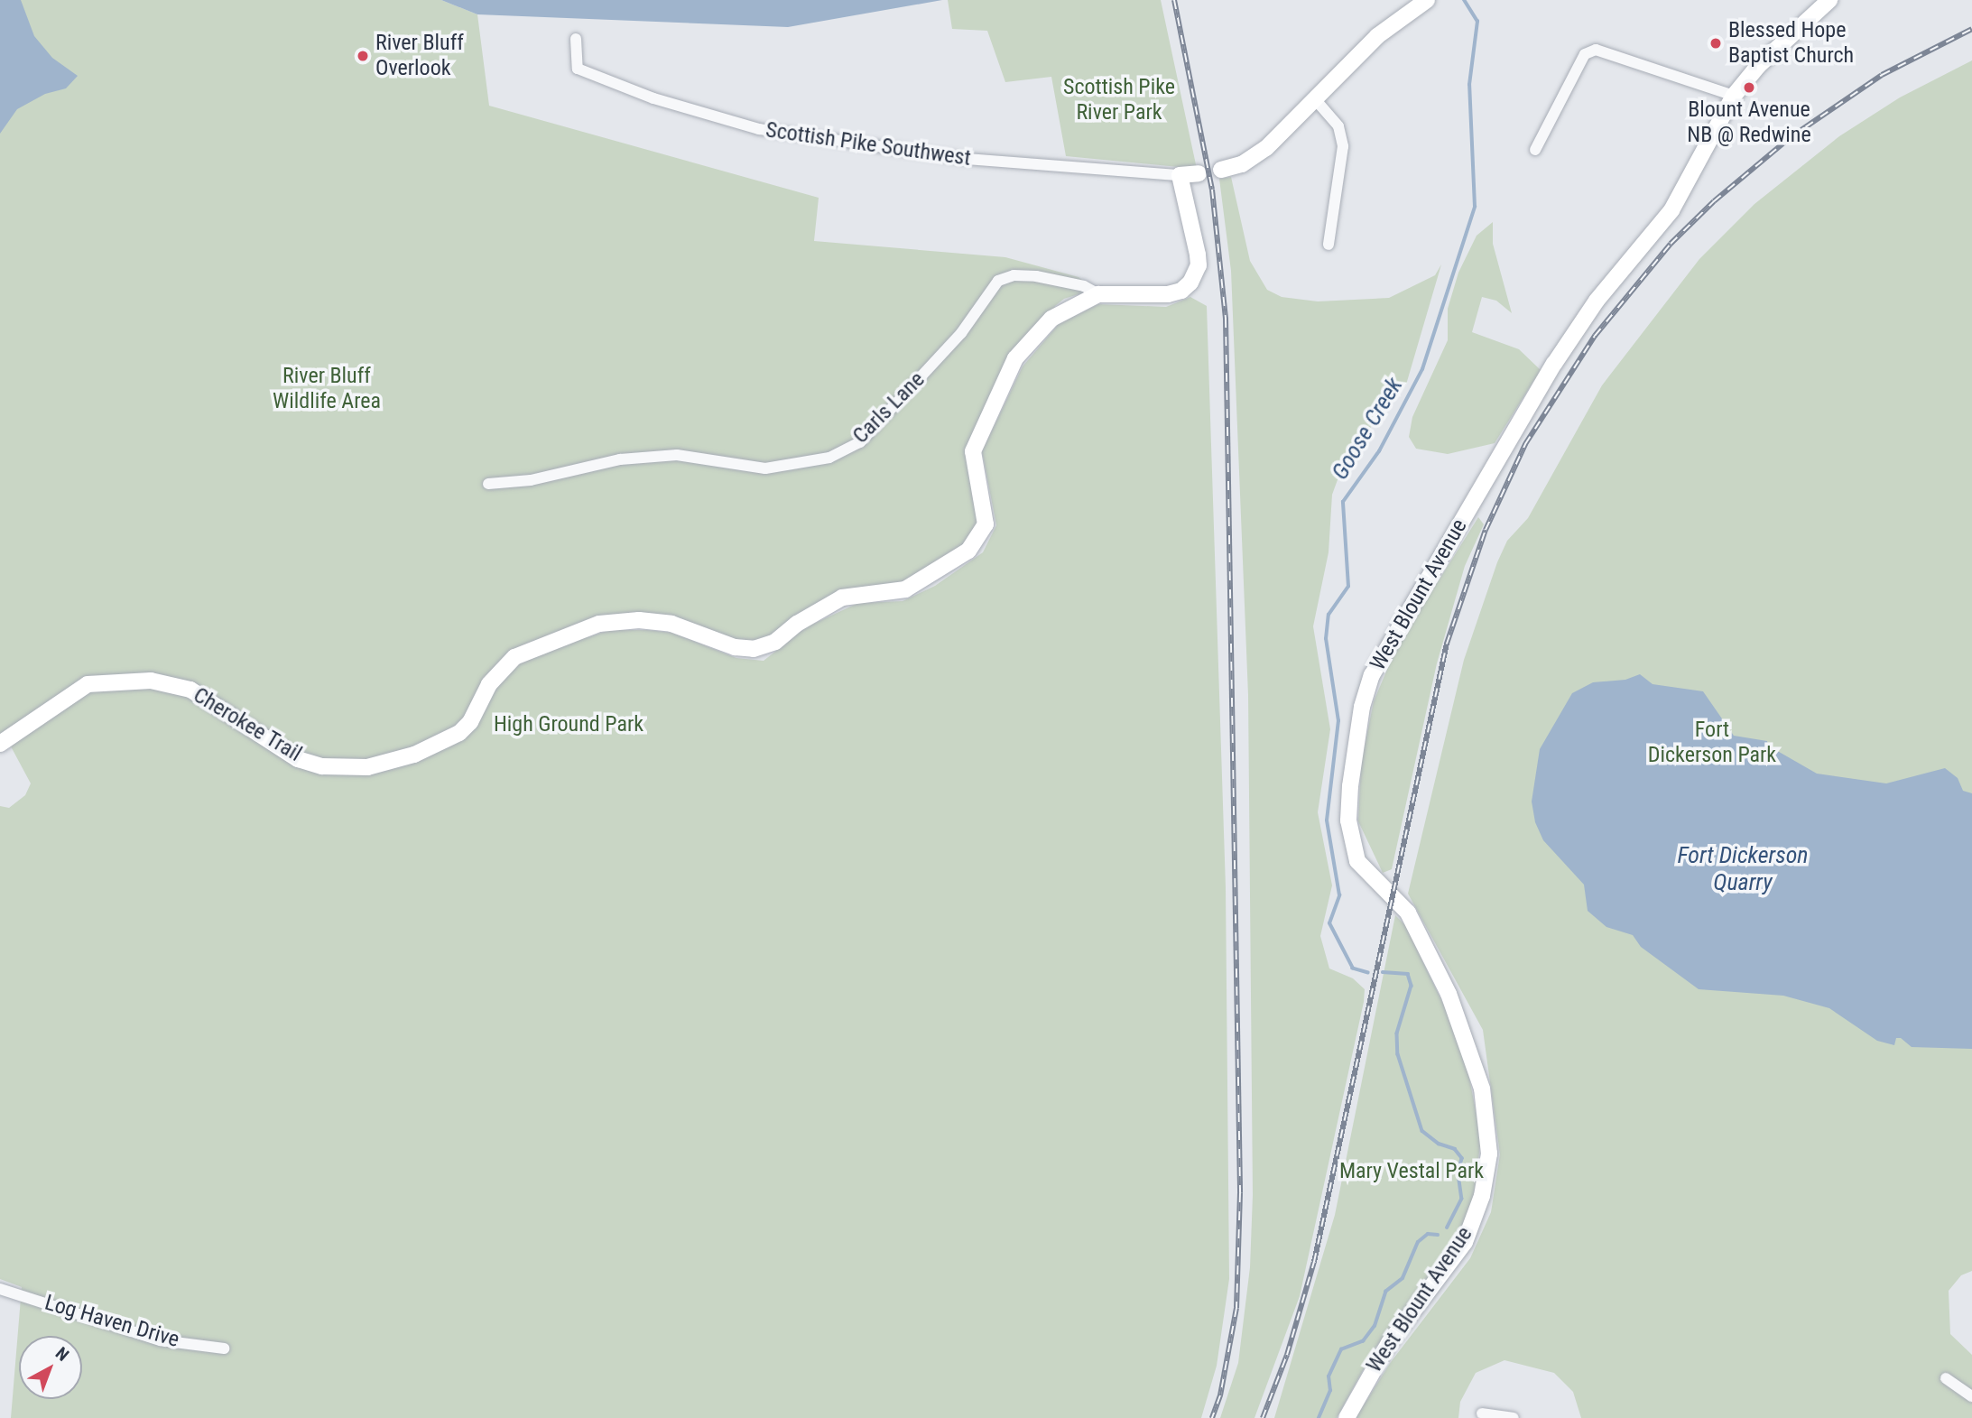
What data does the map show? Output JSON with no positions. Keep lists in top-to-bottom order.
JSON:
{
  "streets": {
    "street": [
      "Scottish Pike Southwest",
      "Carls Lane",
      "West Blount Avenue",
      "Cherokee Trail",
      "Log Haven Drive"
    ]
  },
  "crossings": [
    ["Scottish Pike Southwest", "Cherokee Trail"],
    ["Carls Lane", "Cherokee Trail"]
  ],
  "water": ["Goose Creek", "Fort Dickerson Quarry"],
  "parks": [
    "Scottish Pike River Park",
    "River Bluff Wildlife Area",
    "High Ground Park",
    "Fort Dickerson Park",
    "Mary Vestal Park"
  ],
  "places": ["Blessed Hope Baptist Church", "River Bluff Overlook", "Blount Avenue NB @ Redwine"],
  "north": "top right"
}
